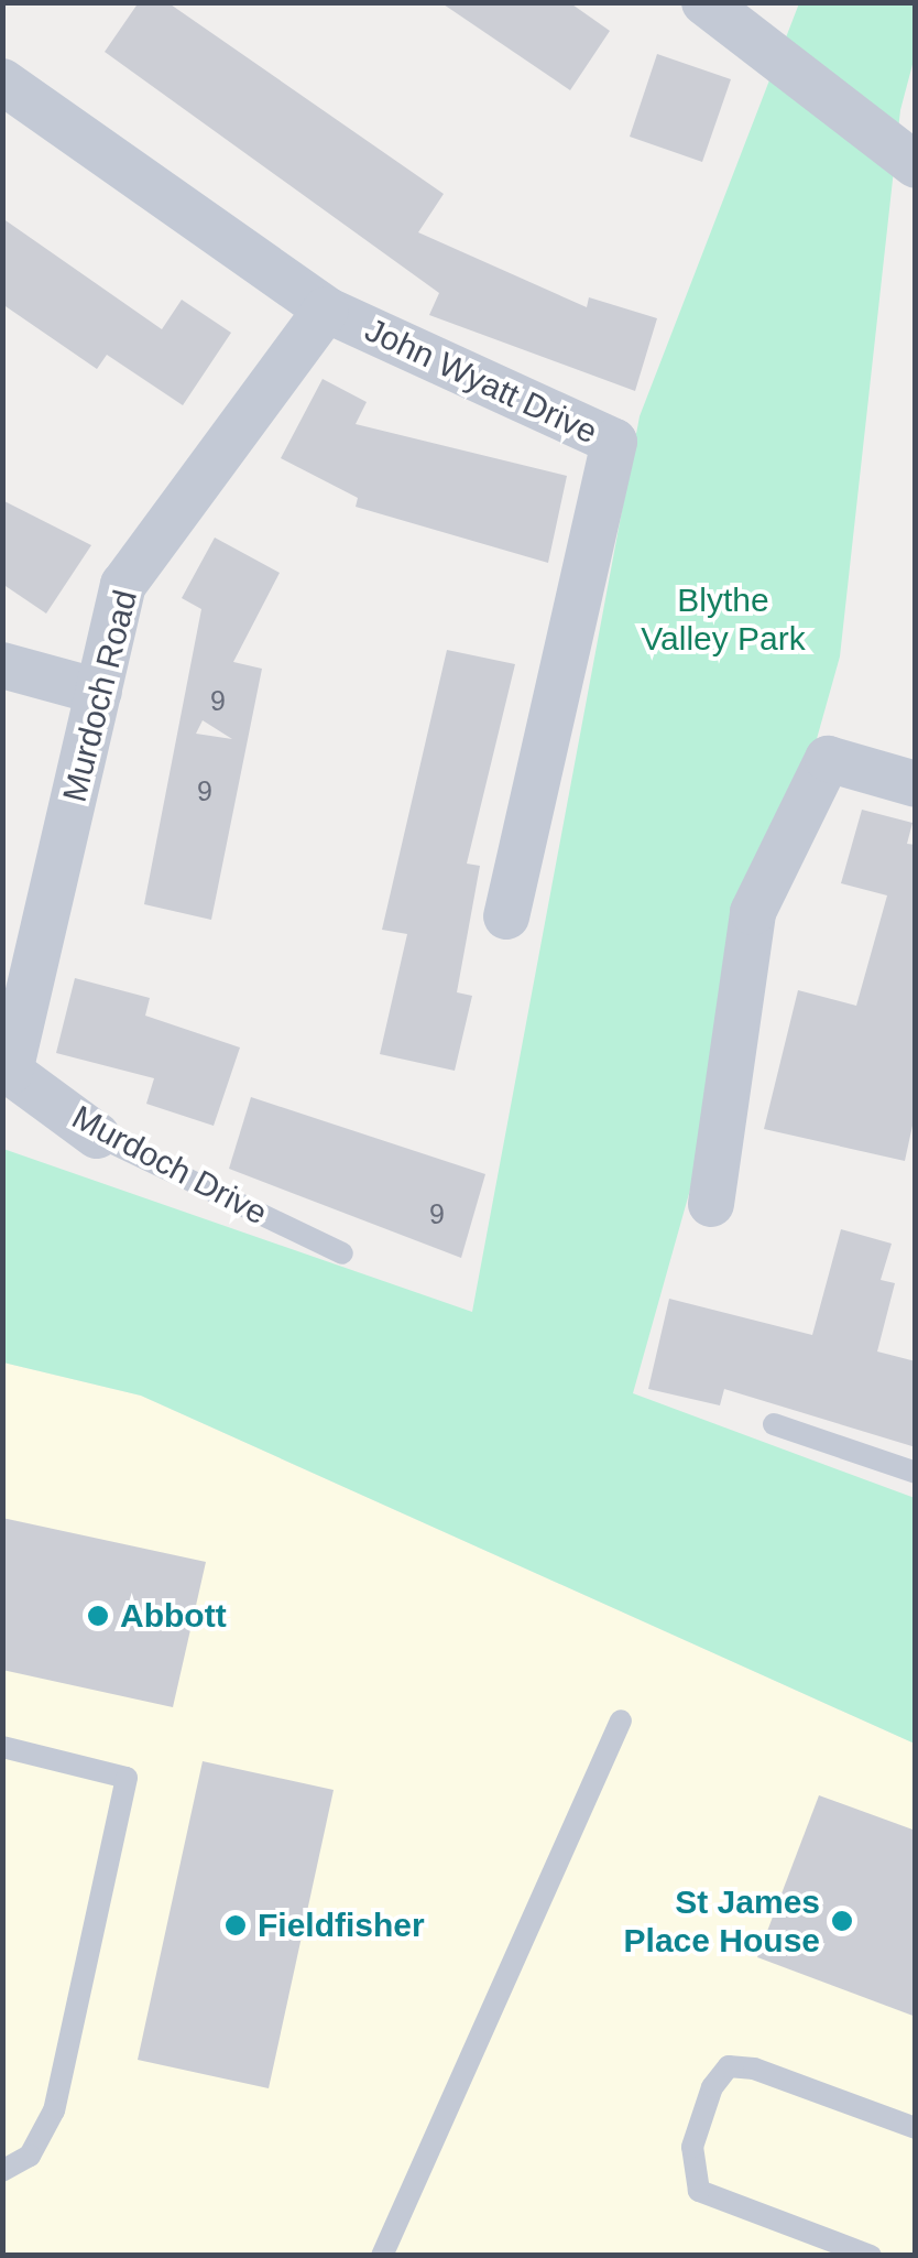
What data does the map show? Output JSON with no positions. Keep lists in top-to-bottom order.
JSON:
{
  "streets": {
    "street": ["John Wyatt Drive", "Murdoch Road", "Murdoch Drive"]
  },
  "crossings": [
    ["John Wyatt Drive", "Murdoch Road"],
    ["Murdoch Road", "Murdoch Drive"]
  ],
  "parks": ["Blythe Valley Park"],
  "places": ["Abbott", "St James Place House", "Fieldfisher"],
  "house_numbers": ["9", "9", "9"]
}
